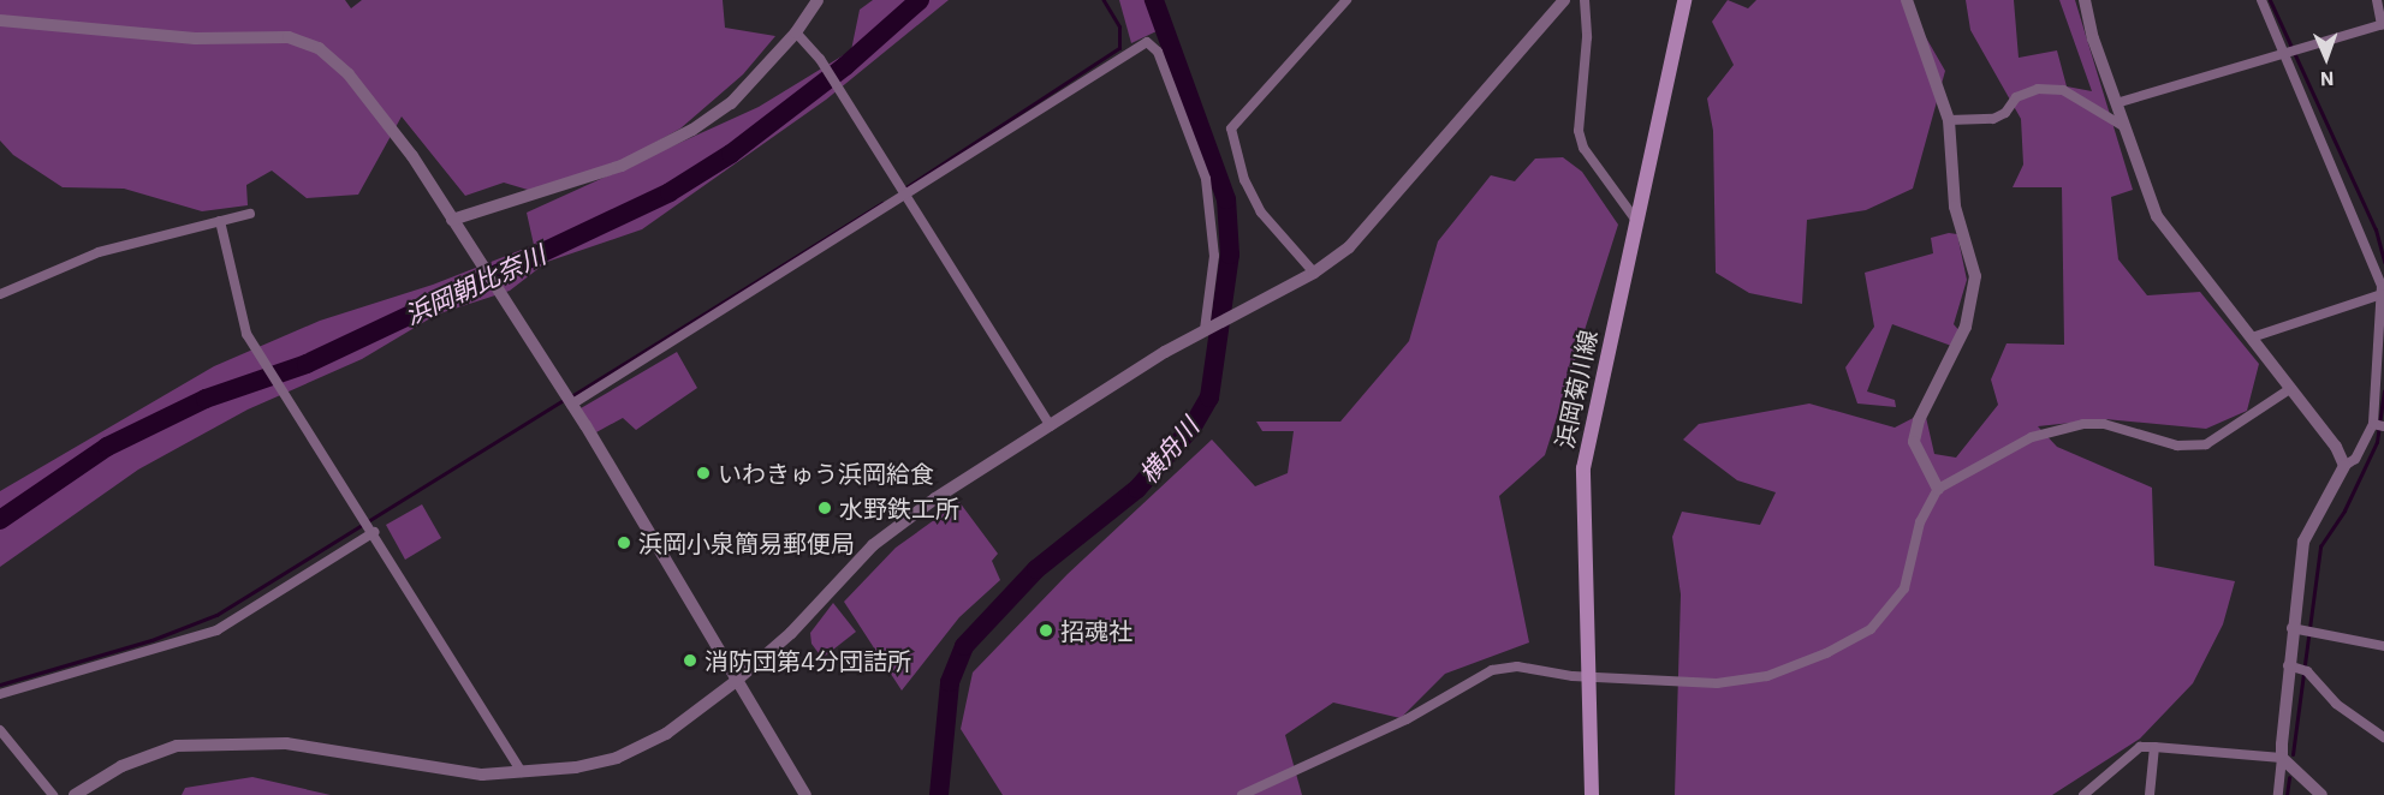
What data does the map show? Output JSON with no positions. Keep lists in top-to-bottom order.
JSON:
{
  "streets": {
    "main road": ["浜岡菊川線"]
  },
  "water": ["浜岡朝比奈川", "横舟川"],
  "places": [
    "いわきゅう浜岡給食",
    "水野鉄工所",
    "浜岡小泉簡易郵便局",
    "招魂社",
    "消防団第4分団詰所"
  ],
  "north": "bottom"
}
